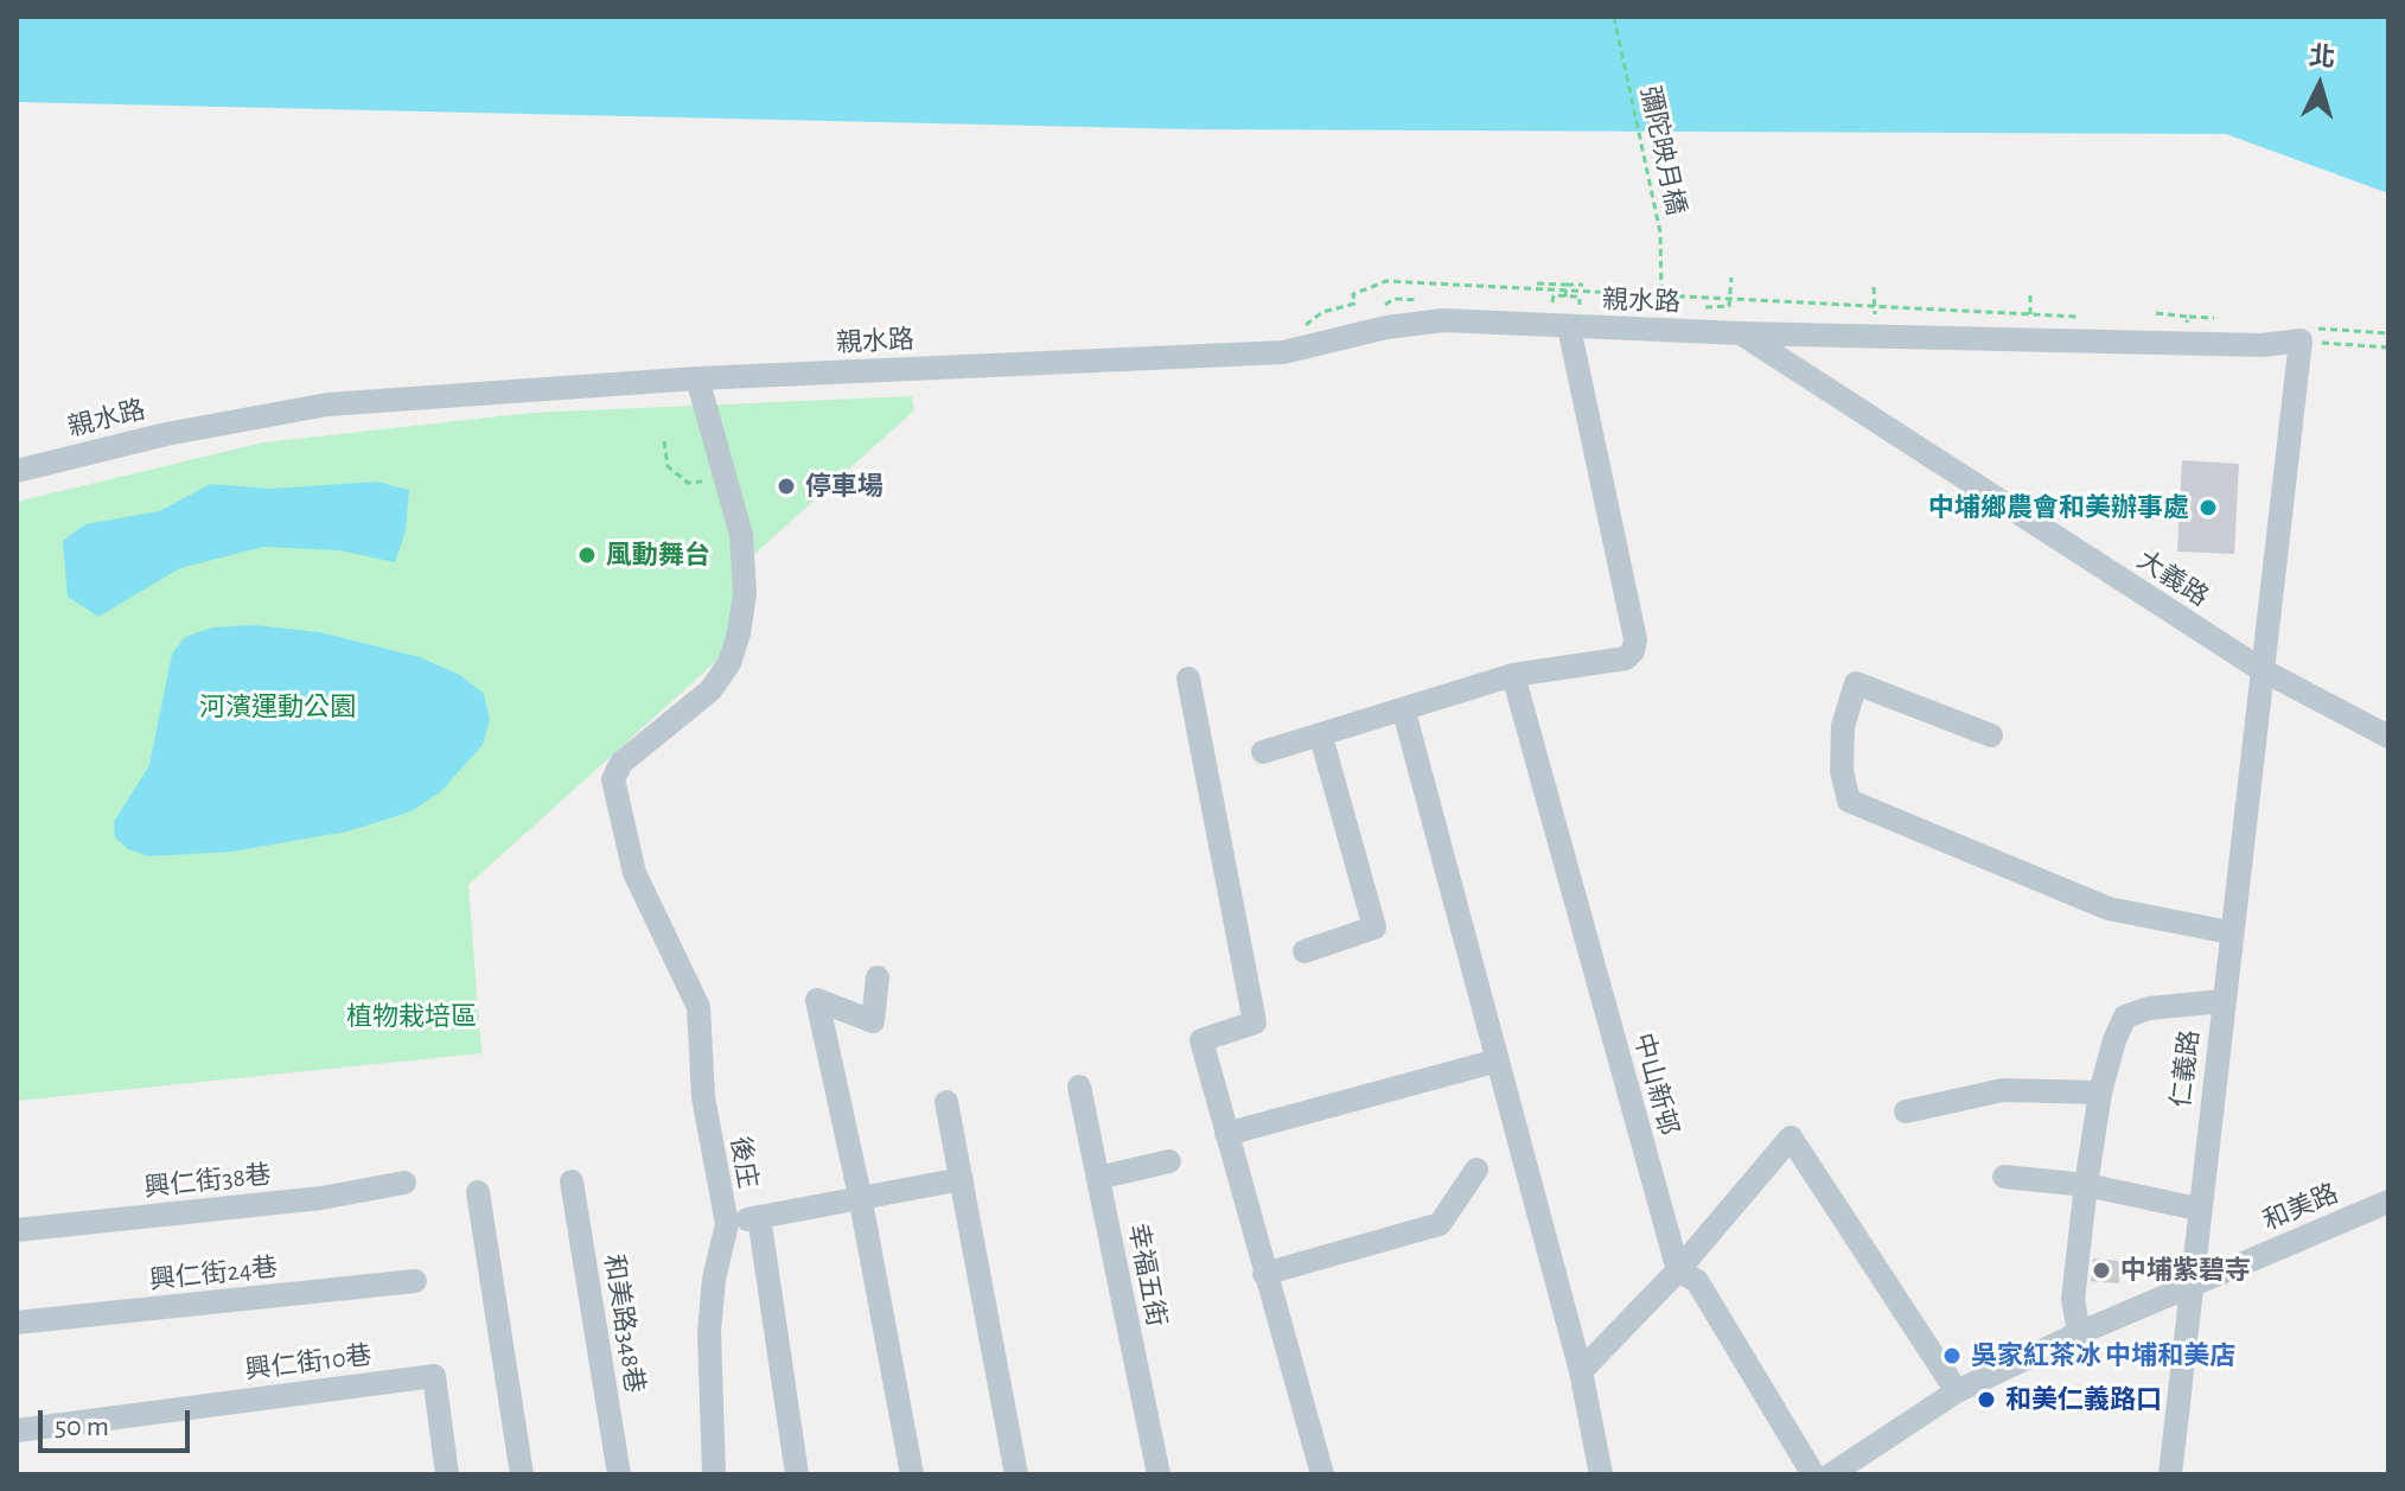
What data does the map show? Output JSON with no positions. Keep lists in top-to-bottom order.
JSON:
{
  "streets": {
    "street": [
      "親水路",
      "大義路",
      "仁義路",
      "中山新邨",
      "後庄",
      "興仁街38巷",
      "和美路",
      "興仁街24巷",
      "幸福五街",
      "和美路348巷",
      "興仁街10巷"
    ],
    "path": ["彌陀映月橋"]
  },
  "crossings": [
    ["親水路", "大義路"],
    ["親水路", "仁義路"],
    ["大義路", "仁義路"],
    ["仁義路", "和美路"]
  ],
  "parks": ["河濱運動公園", "植物栽培區"],
  "places": [
    "停車場",
    "中埔鄉農會和美辦事處",
    "風動舞台",
    "中埔紫碧寺",
    "吳家紅茶冰 中埔和美店",
    "和美仁義路口"
  ],
  "scale_bar": "50 m",
  "north": "top"
}
